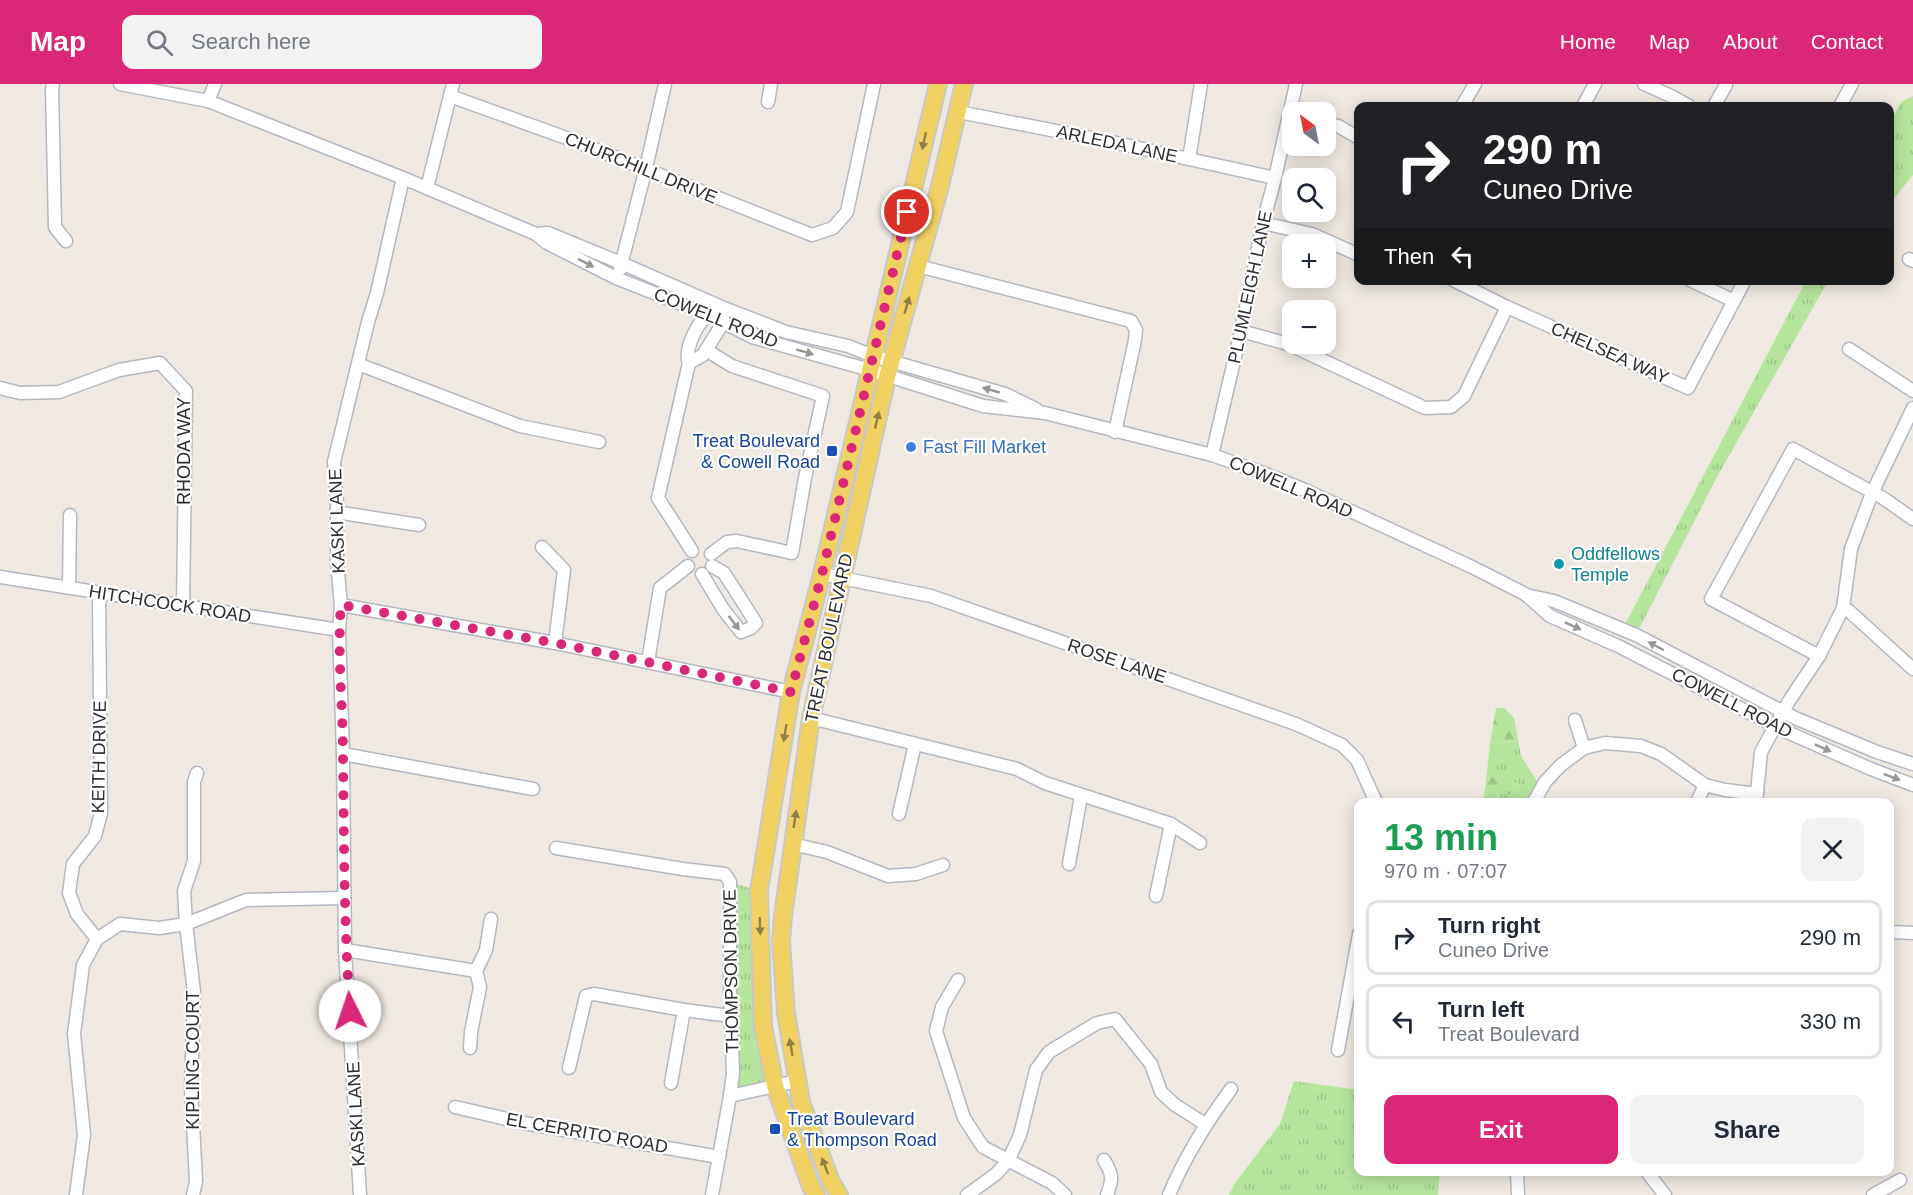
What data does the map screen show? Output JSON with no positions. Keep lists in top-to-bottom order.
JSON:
{
  "streets": {
    "main road": ["TREAT BOULEVARD"],
    "street": [
      "ARLEDA LANE",
      "CHURCHILL DRIVE",
      "PLUMLEIGH LANE",
      "COWELL ROAD",
      "CHELSEA WAY",
      "RHODA WAY",
      "KASKI LANE",
      "HITCHCOCK ROAD",
      "ROSE LANE",
      "KEITH DRIVE",
      "THOMPSON DRIVE",
      "KIPLING COURT",
      "EL CERRITO ROAD"
    ]
  },
  "crossings": [
    ["ARLEDA LANE", "PLUMLEIGH LANE"],
    ["ARLEDA LANE", "TREAT BOULEVARD"],
    ["PLUMLEIGH LANE", "COWELL ROAD"],
    ["COWELL ROAD", "KASKI LANE"],
    ["COWELL ROAD", "TREAT BOULEVARD"],
    ["RHODA WAY", "HITCHCOCK ROAD"],
    ["KASKI LANE", "HITCHCOCK ROAD"],
    ["HITCHCOCK ROAD", "KEITH DRIVE"],
    ["TREAT BOULEVARD", "ROSE LANE"],
    ["THOMPSON DRIVE", "EL CERRITO ROAD"]
  ],
  "places": {
    "other": ["Fast Fill Market", "Oddfellows Temple"],
    "transit": ["Treat Boulevard & Cowell Road", "Treat Boulevard & Thompson Road"]
  },
  "north": "top left",
  "page": {
    "header": "Map",
    "search": "Search here",
    "nav": [
      "Home",
      "Map",
      "About",
      "Contact"
    ],
    "map_buttons": ["+", "−"],
    "turn": ["290 m", "Cuneo Drive"],
    "then": "Then",
    "heading": ["13 min", "970 m · 07:07"],
    "list": [
      {
        "name": "Turn right",
        "note": "Cuneo Drive",
        "value": "290 m"
      },
      {
        "name": "Turn left",
        "note": "Treat Boulevard",
        "value": "330 m"
      }
    ],
    "buttons": ["Exit", "Share"]
  }
}
